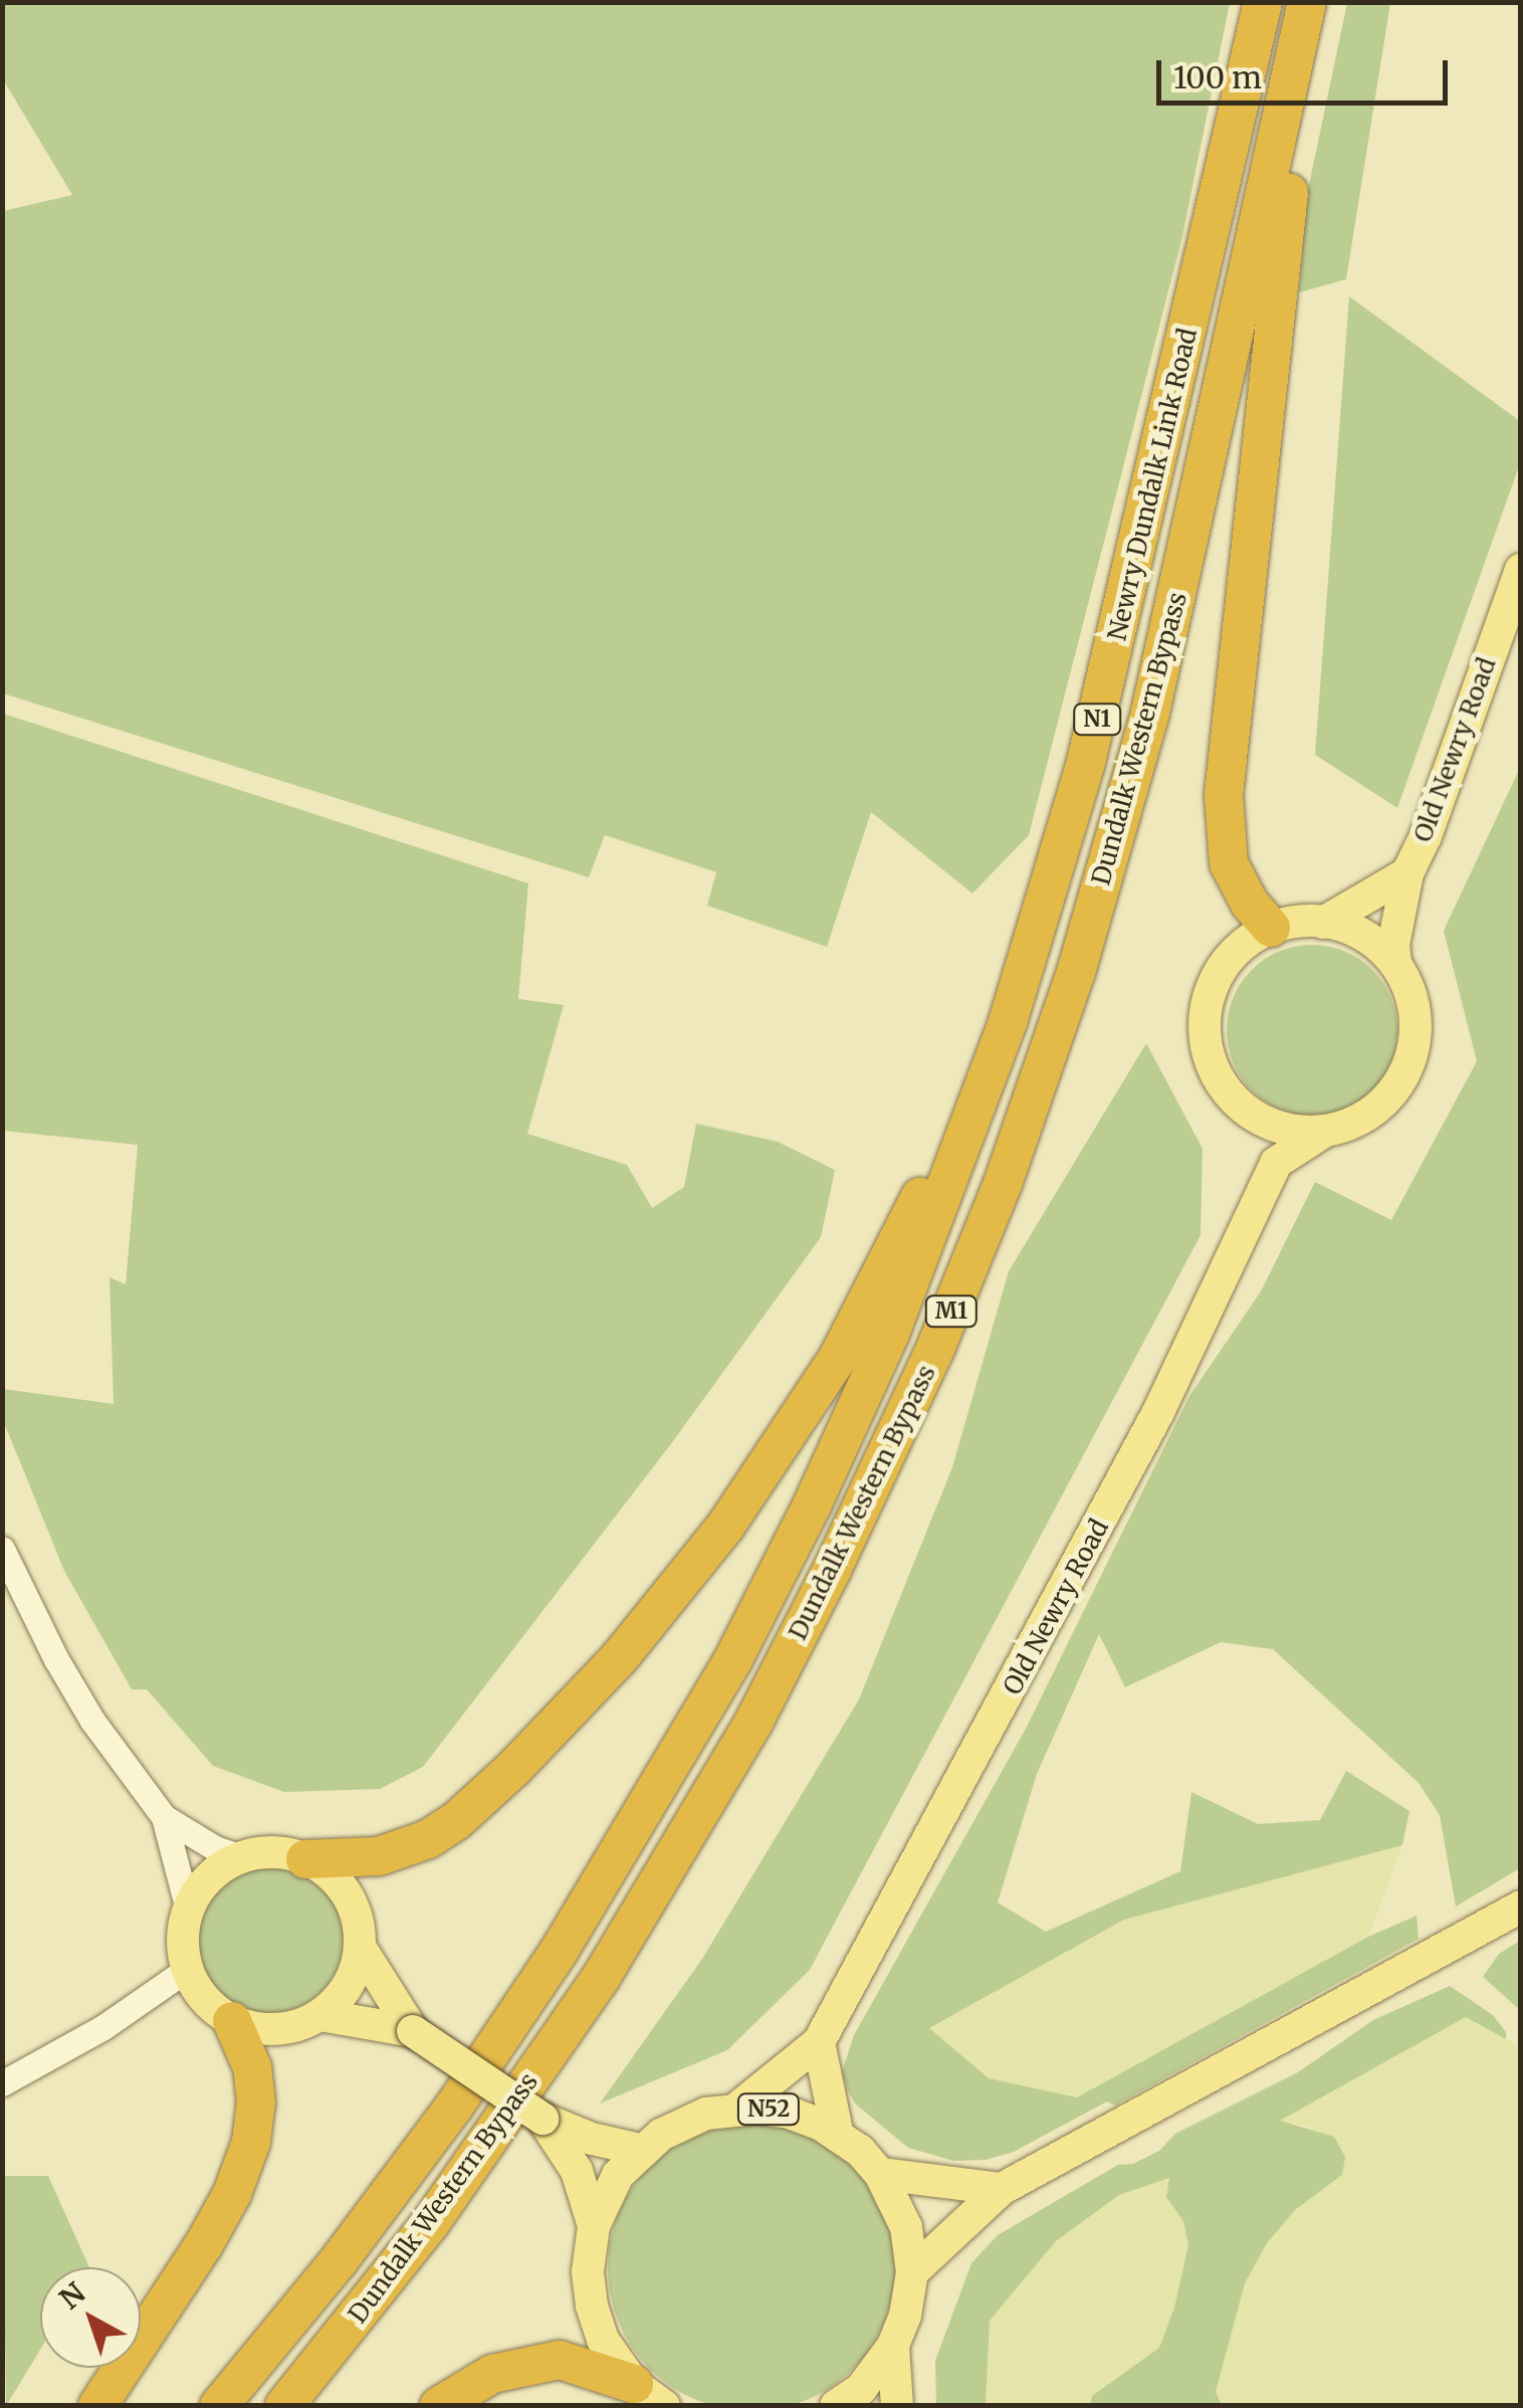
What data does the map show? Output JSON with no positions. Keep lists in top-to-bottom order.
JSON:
{
  "streets": {
    "highway": [
      "Newry Dundalk Link Road",
      "N1",
      "Dundalk Western Bypass",
      "M1"
    ],
    "main road": ["Old Newry Road", "N52"]
  },
  "crossings": [
    ["Newry Dundalk Link Road", "Dundalk Western Bypass"],
    ["Old Newry Road", "N52"]
  ],
  "scale_bar": "100 m",
  "north": "top left"
}
